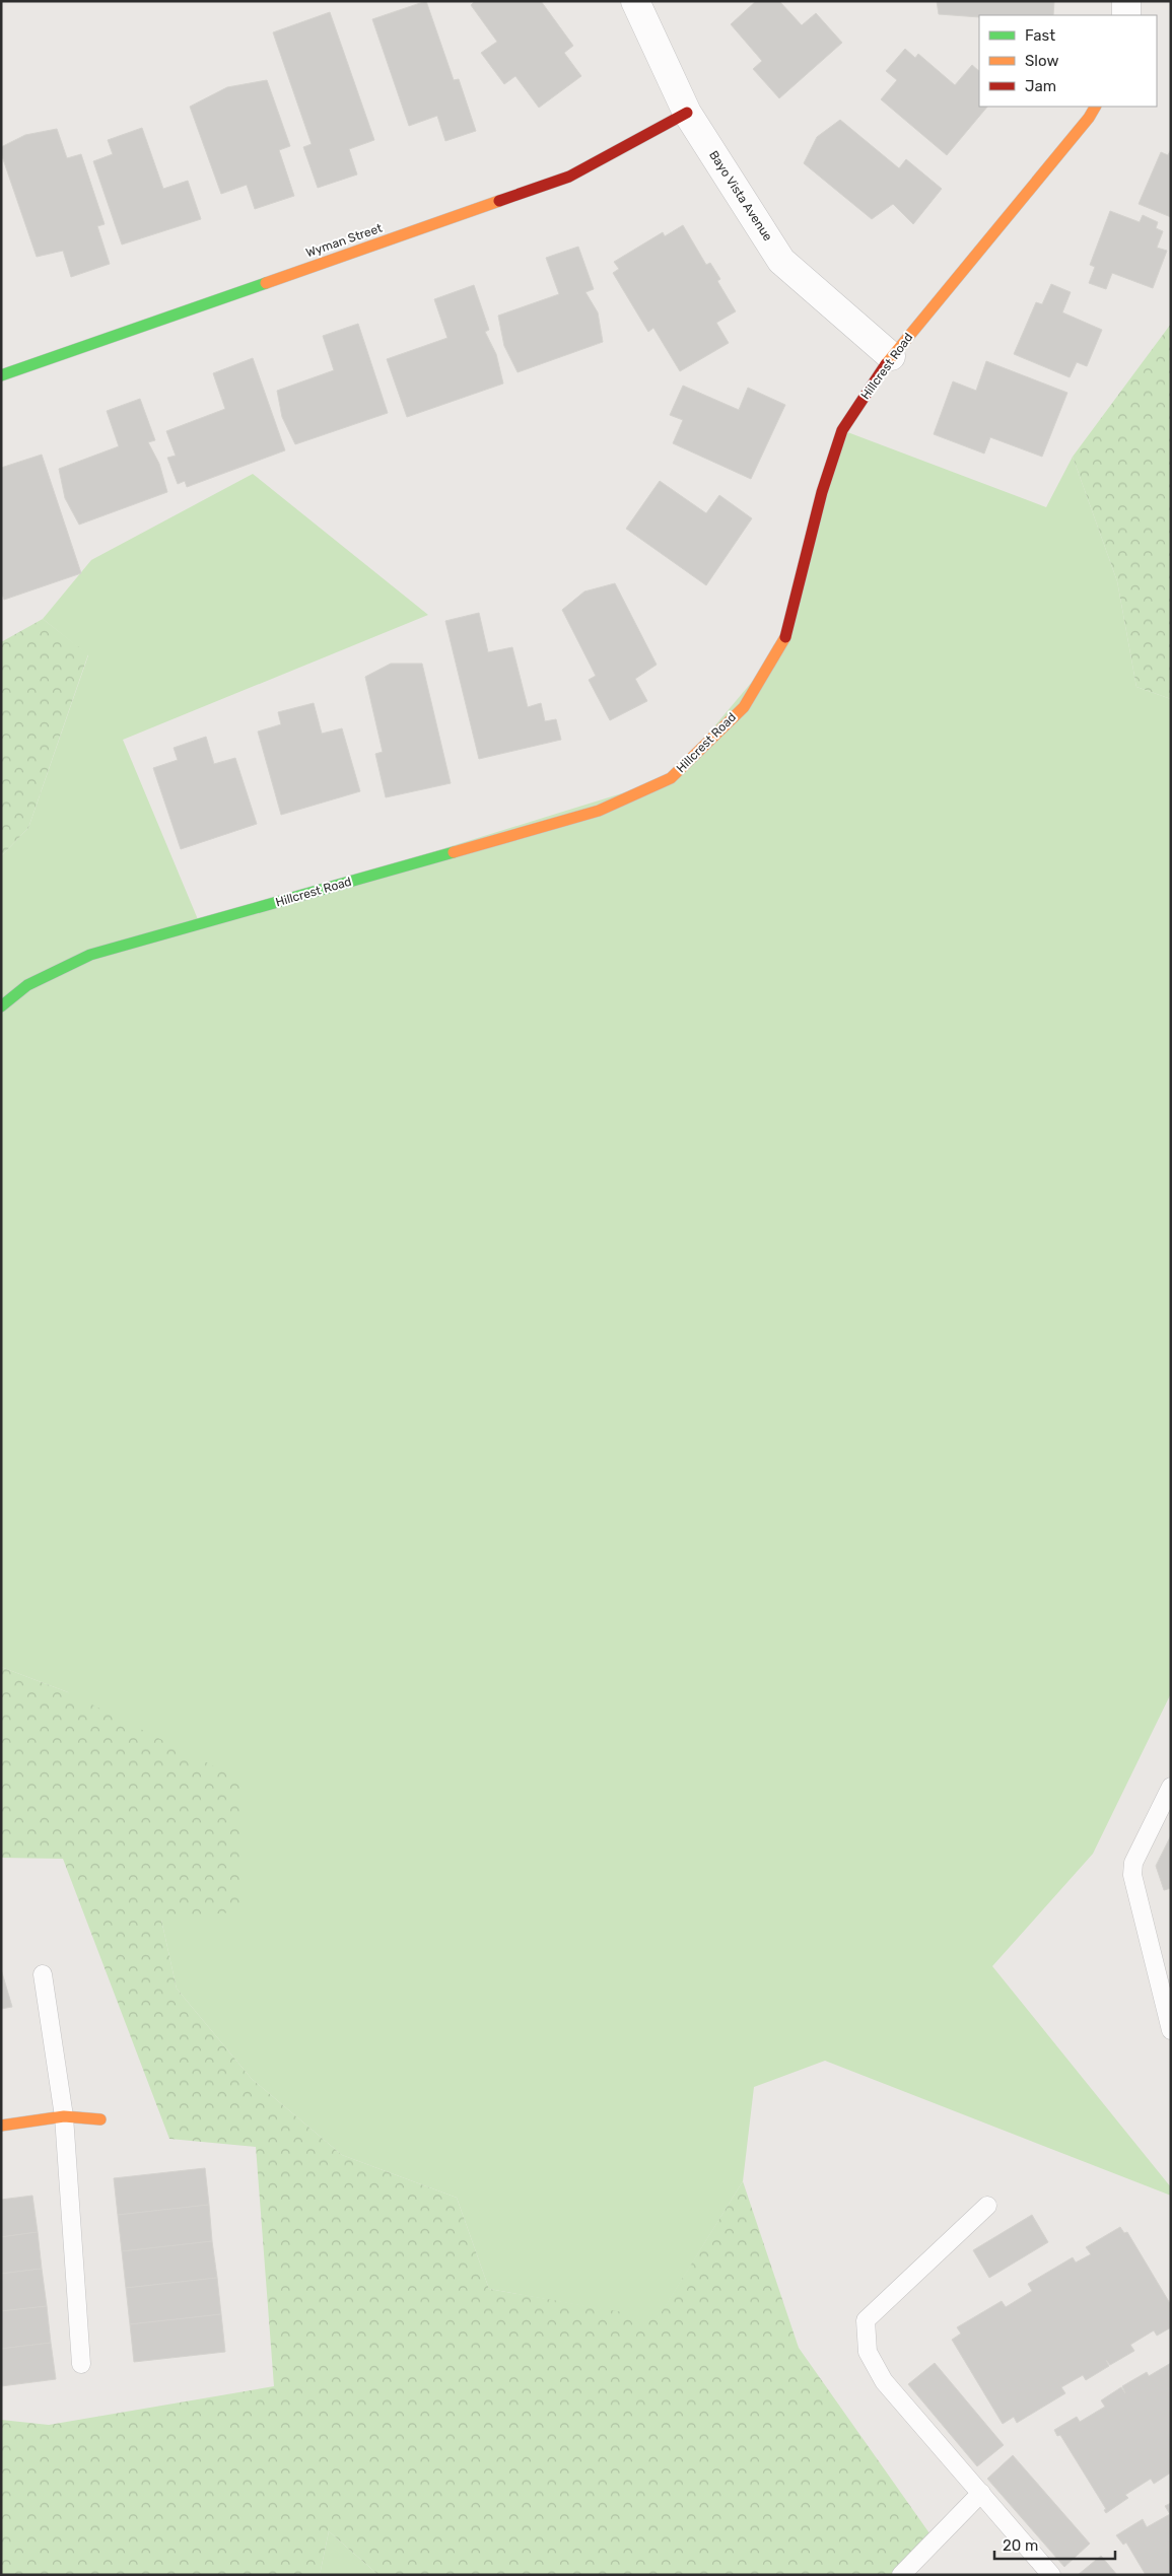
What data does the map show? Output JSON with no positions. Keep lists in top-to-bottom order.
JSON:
{
  "streets": {
    "street": ["Bayo Vista Avenue", "Wyman Street", "Hillcrest Road"]
  },
  "crossings": [
    ["Bayo Vista Avenue", "Wyman Street"],
    ["Bayo Vista Avenue", "Hillcrest Road"]
  ],
  "legend": ["Fast", "Slow", "Jam"],
  "scale_bar": "20 m"
}
